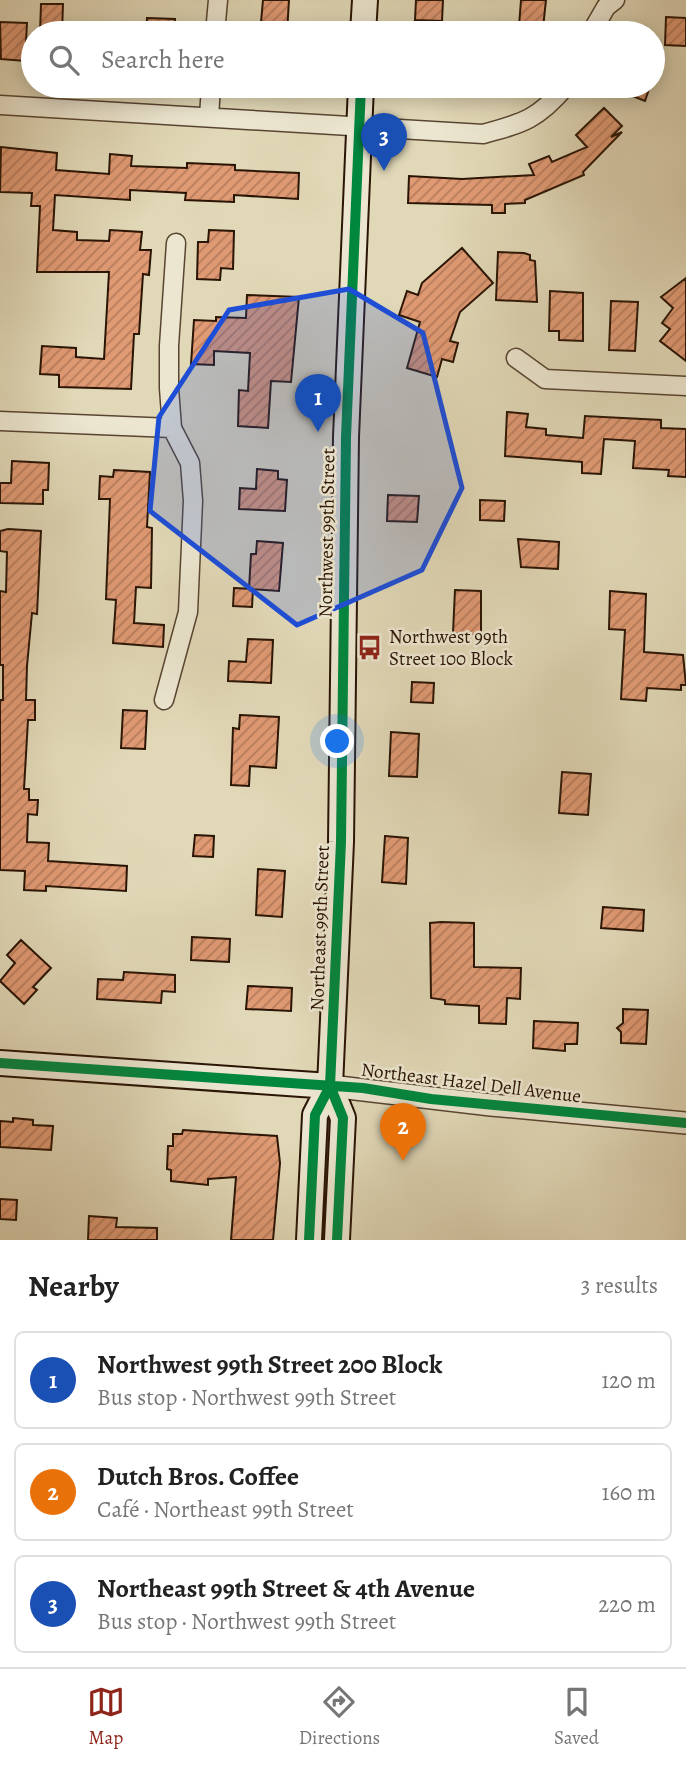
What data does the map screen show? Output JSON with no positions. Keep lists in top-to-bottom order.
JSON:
{
  "streets": {
    "main road": ["Northwest 99th Street", "Northeast 99th Street", "Northeast Hazel Dell Avenue"]
  },
  "crossings": [
    ["Northwest 99th Street", "Northeast 99th Street"],
    ["Northeast 99th Street", "Northeast Hazel Dell Avenue"]
  ],
  "places": {
    "bus stop": ["Northwest 99th Street 100 Block"]
  },
  "page": {
    "search": "Search here",
    "pins": ["3", "1", "2"],
    "heading": ["Nearby", "3 results"],
    "list": [
      {
        "mark": "1",
        "name": "Northwest 99th Street 200 Block",
        "note": "Bus stop · Northwest 99th Street",
        "value": "120 m"
      },
      {
        "mark": "2",
        "name": "Dutch Bros. Coffee",
        "note": "Café · Northeast 99th Street",
        "value": "160 m"
      },
      {
        "mark": "3",
        "name": "Northeast 99th Street & 4th Avenue",
        "note": "Bus stop · Northwest 99th Street",
        "value": "220 m"
      }
    ],
    "nav": ["Map", "Directions", "Saved"]
  }
}
